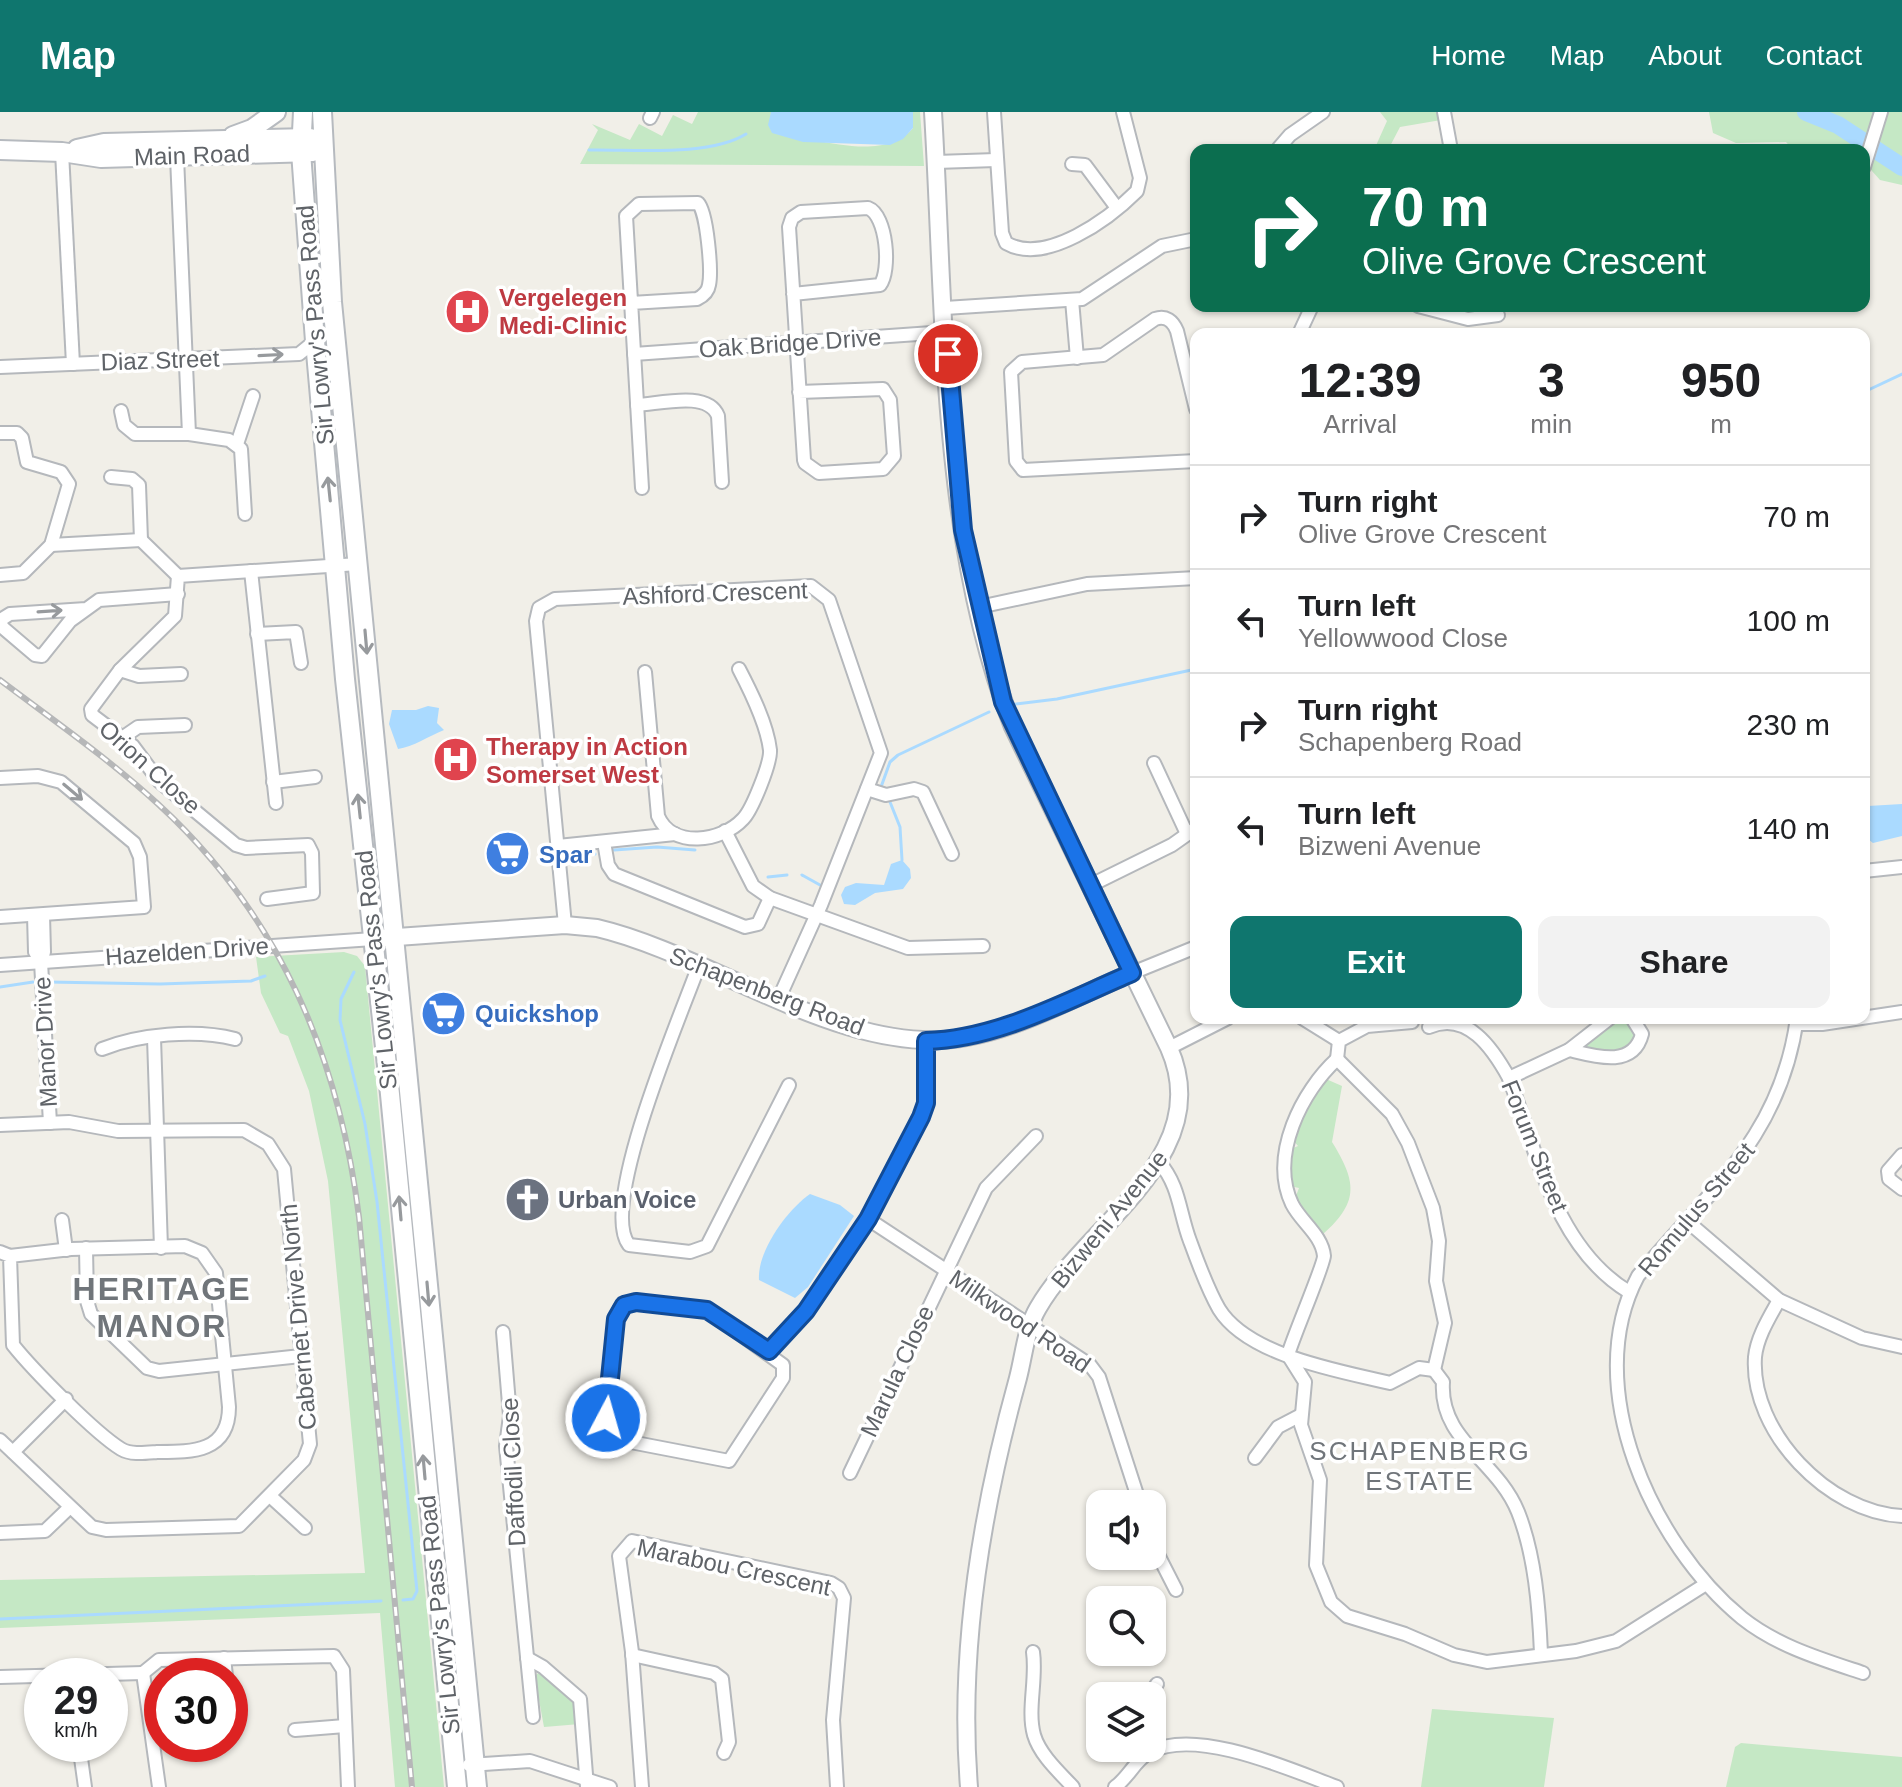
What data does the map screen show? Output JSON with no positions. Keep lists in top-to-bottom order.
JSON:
{
  "streets": {
    "main road": ["Main Road", "Sir Lowry's Pass Road"],
    "street": [
      "Oak Bridge Drive",
      "Diaz Street",
      "Ashford Crescent",
      "Orion Close",
      "Hazelden Drive",
      "Schapenberg Road",
      "Manor Drive",
      "Forum Street",
      "Romulus Street",
      "Bizweni Avenue",
      "Cabernet Drive North",
      "Milkwood Road",
      "Marula Close",
      "Daffodil Close",
      "Marabou Crescent"
    ]
  },
  "crossings": [
    ["Main Road", "Sir Lowry's Pass Road"],
    ["Sir Lowry's Pass Road", "Diaz Street"],
    ["Sir Lowry's Pass Road", "Hazelden Drive"],
    ["Sir Lowry's Pass Road", "Schapenberg Road"],
    ["Oak Bridge Drive", "Bizweni Avenue"],
    ["Ashford Crescent", "Schapenberg Road"],
    ["Hazelden Drive", "Schapenberg Road"],
    ["Hazelden Drive", "Manor Drive"],
    ["Schapenberg Road", "Bizweni Avenue"],
    ["Forum Street", "Romulus Street"],
    ["Bizweni Avenue", "Milkwood Road"],
    ["Milkwood Road", "Marula Close"]
  ],
  "districts": ["HERITAGE MANOR", "SCHAPENBERG ESTATE"],
  "places": {
    "hospital": ["Vergelegen Medi-Clinic", "Therapy in Action Somerset West"],
    "supermarket": ["Spar", "Quickshop"],
    "church": ["Urban Voice"]
  },
  "page": {
    "header": "Map",
    "nav": [
      "Home",
      "Map",
      "About",
      "Contact"
    ],
    "turn": ["70 m", "Olive Grove Crescent"],
    "eta": [
      "12:39",
      "Arrival",
      "3",
      "min",
      "950",
      "m"
    ],
    "list": [
      {
        "name": "Turn right",
        "note": "Olive Grove Crescent",
        "value": "70 m"
      },
      {
        "name": "Turn left",
        "note": "Yellowwood Close",
        "value": "100 m"
      },
      {
        "name": "Turn right",
        "note": "Schapenberg Road",
        "value": "230 m"
      },
      {
        "name": "Turn left",
        "note": "Bizweni Avenue",
        "value": "140 m"
      }
    ],
    "buttons": ["Exit", "Share"],
    "speed": "29 km/h",
    "limit": "30"
  }
}
